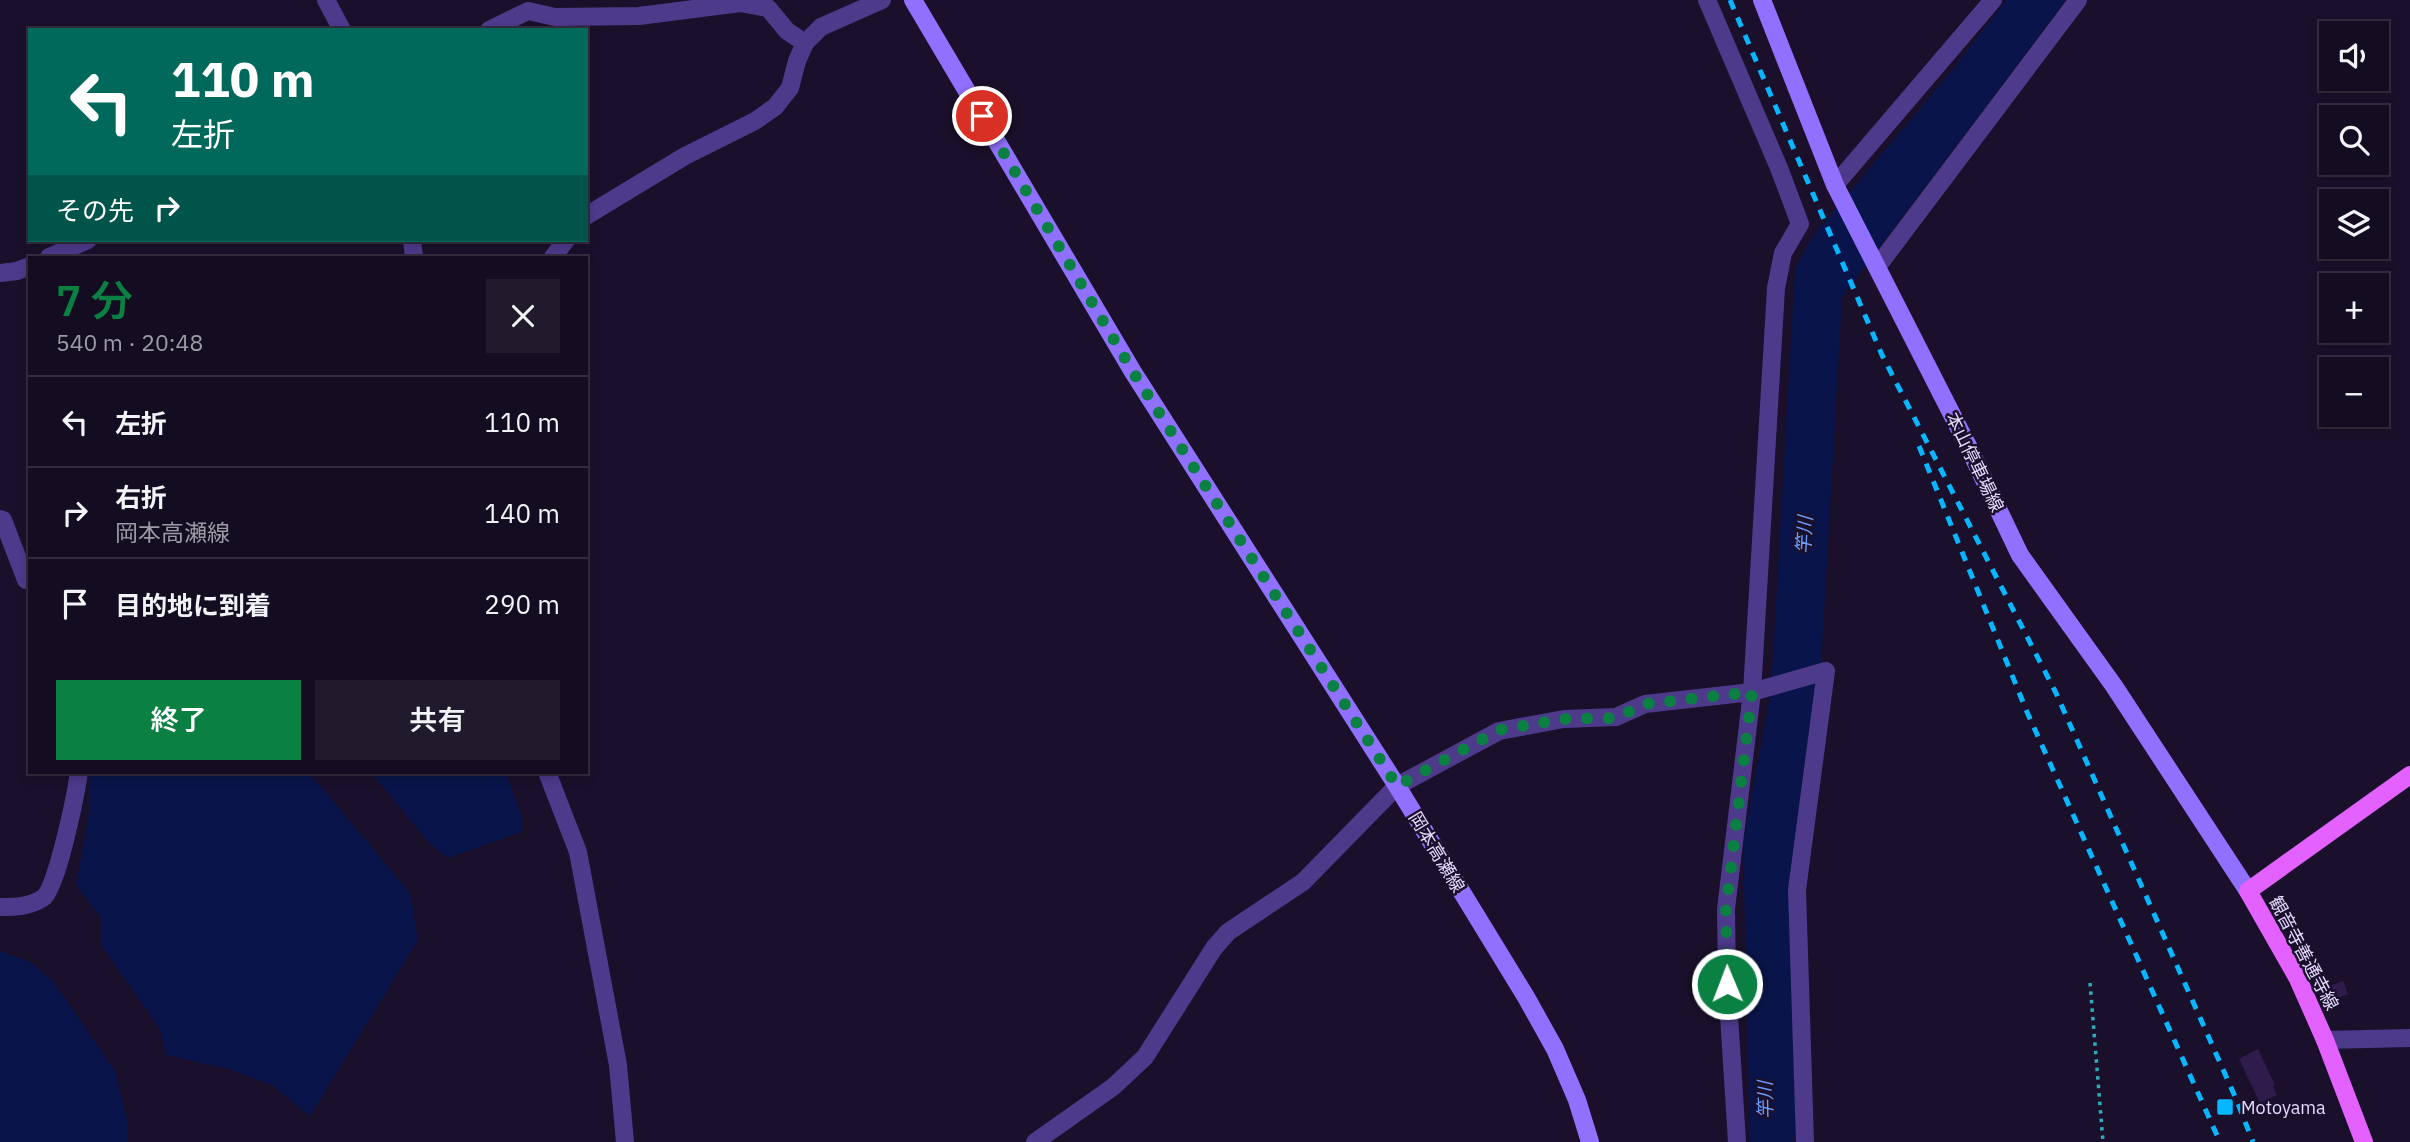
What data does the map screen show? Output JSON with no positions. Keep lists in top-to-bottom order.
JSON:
{
  "streets": {
    "main road": ["本山停車場線", "岡本高瀬線", "観音寺善通寺線"]
  },
  "crossings": [
    ["本山停車場線", "観音寺善通寺線"]
  ],
  "water": ["竿川"],
  "places": {
    "transit": ["Motoyama"]
  },
  "page": {
    "map_buttons": ["+", "−"],
    "turn": ["110 m", "左折"],
    "then": "その先",
    "heading": ["7 分", "540 m · 20:48"],
    "list": [
      {
        "name": "左折",
        "value": "110 m"
      },
      {
        "name": "右折",
        "note": "岡本高瀬線",
        "value": "140 m"
      },
      {
        "name": "目的地に到着",
        "value": "290 m"
      }
    ],
    "buttons": ["終了", "共有"]
  }
}
